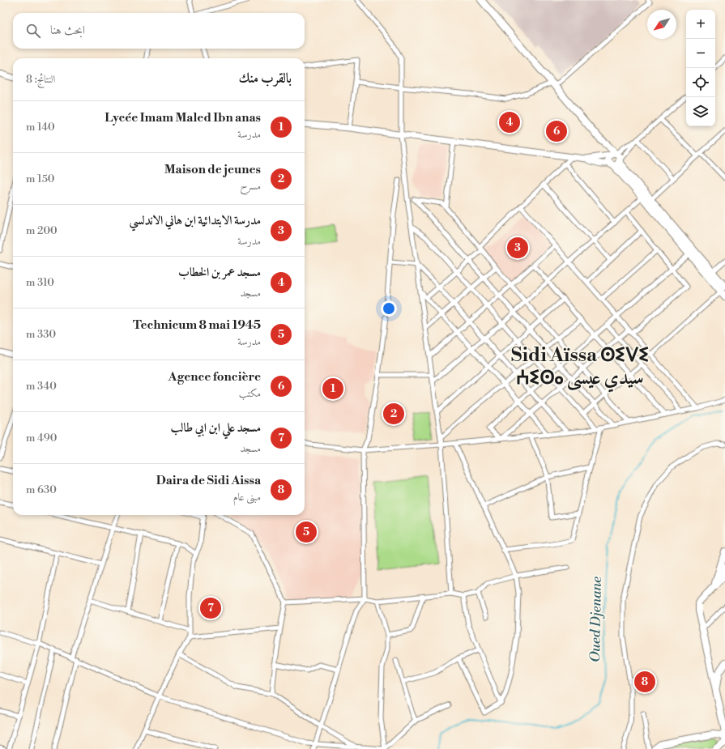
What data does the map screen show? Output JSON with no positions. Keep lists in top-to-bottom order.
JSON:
{
  "districts": ["Sidi Aïssa ⵙⵉⴸⵉ ⵄⵉⵙⴰ سيدي عيسى"],
  "water": ["Oued Djenane"],
  "north": "bottom left",
  "page": {
    "map_buttons": ["+", "−"],
    "search": "ابحث هنا",
    "heading": ["بالقرب منك", "النتائج: 8"],
    "list": [
      {
        "mark": "1",
        "name": "Lycée Imam Maled Ibn anas",
        "note": "مدرسة",
        "value": "140 m"
      },
      {
        "mark": "2",
        "name": "Maison de jeunes",
        "note": "مسرح",
        "value": "150 m"
      },
      {
        "mark": "3",
        "name": "مدرسة الابتدائية ابن هاني الاندلسي",
        "note": "مدرسة",
        "value": "200 m"
      },
      {
        "mark": "4",
        "name": "مسجد عمر بن الخطاب",
        "note": "مسجد",
        "value": "310 m"
      },
      {
        "mark": "5",
        "name": "Technicum 8 mai 1945",
        "note": "مدرسة",
        "value": "330 m"
      },
      {
        "mark": "6",
        "name": "Agence foncière",
        "note": "مكتب",
        "value": "340 m"
      },
      {
        "mark": "7",
        "name": "مسجد علي ابن ابي طالب",
        "note": "مسجد",
        "value": "490 m"
      },
      {
        "mark": "8",
        "name": "Daira de Sidi Aissa",
        "note": "مبنى عام",
        "value": "630 m"
      }
    ],
    "pins": [
      "4",
      "6",
      "3",
      "1",
      "2",
      "5",
      "7",
      "8"
    ]
  }
}
